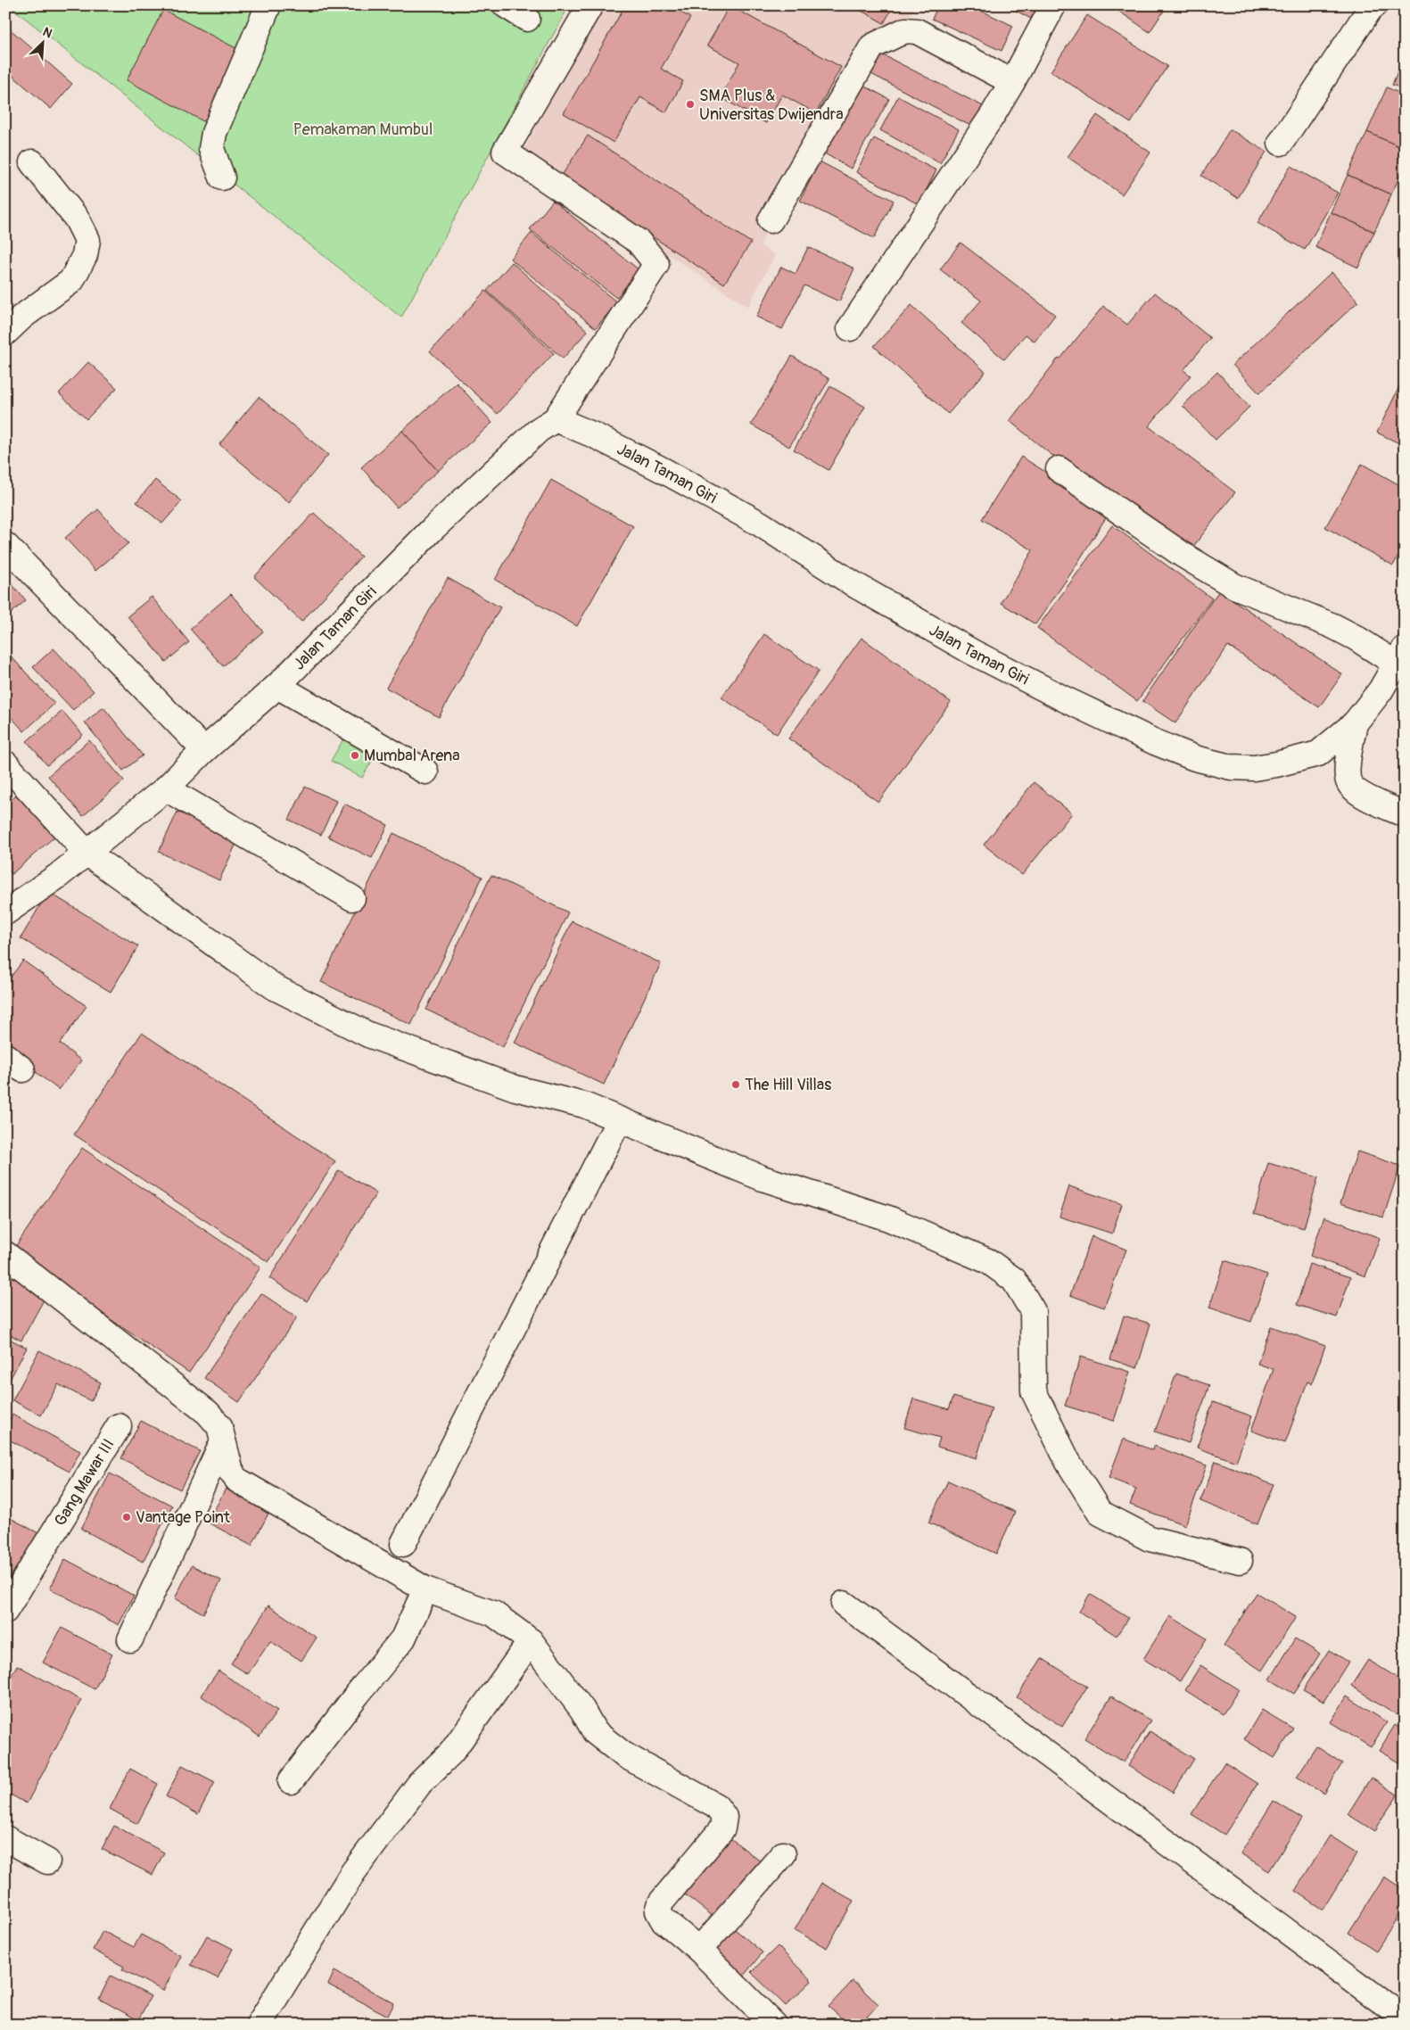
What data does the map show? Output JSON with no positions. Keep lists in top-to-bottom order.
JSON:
{
  "streets": {
    "street": ["Jalan Taman Giri", "Gang Mawar III"]
  },
  "parks": ["Pemakaman Mumbul"],
  "places": [
    "SMA Plus & Universitas Dwijendra",
    "Mumbal Arena",
    "The Hill Villas",
    "Vantage Point"
  ],
  "north": "top right"
}
